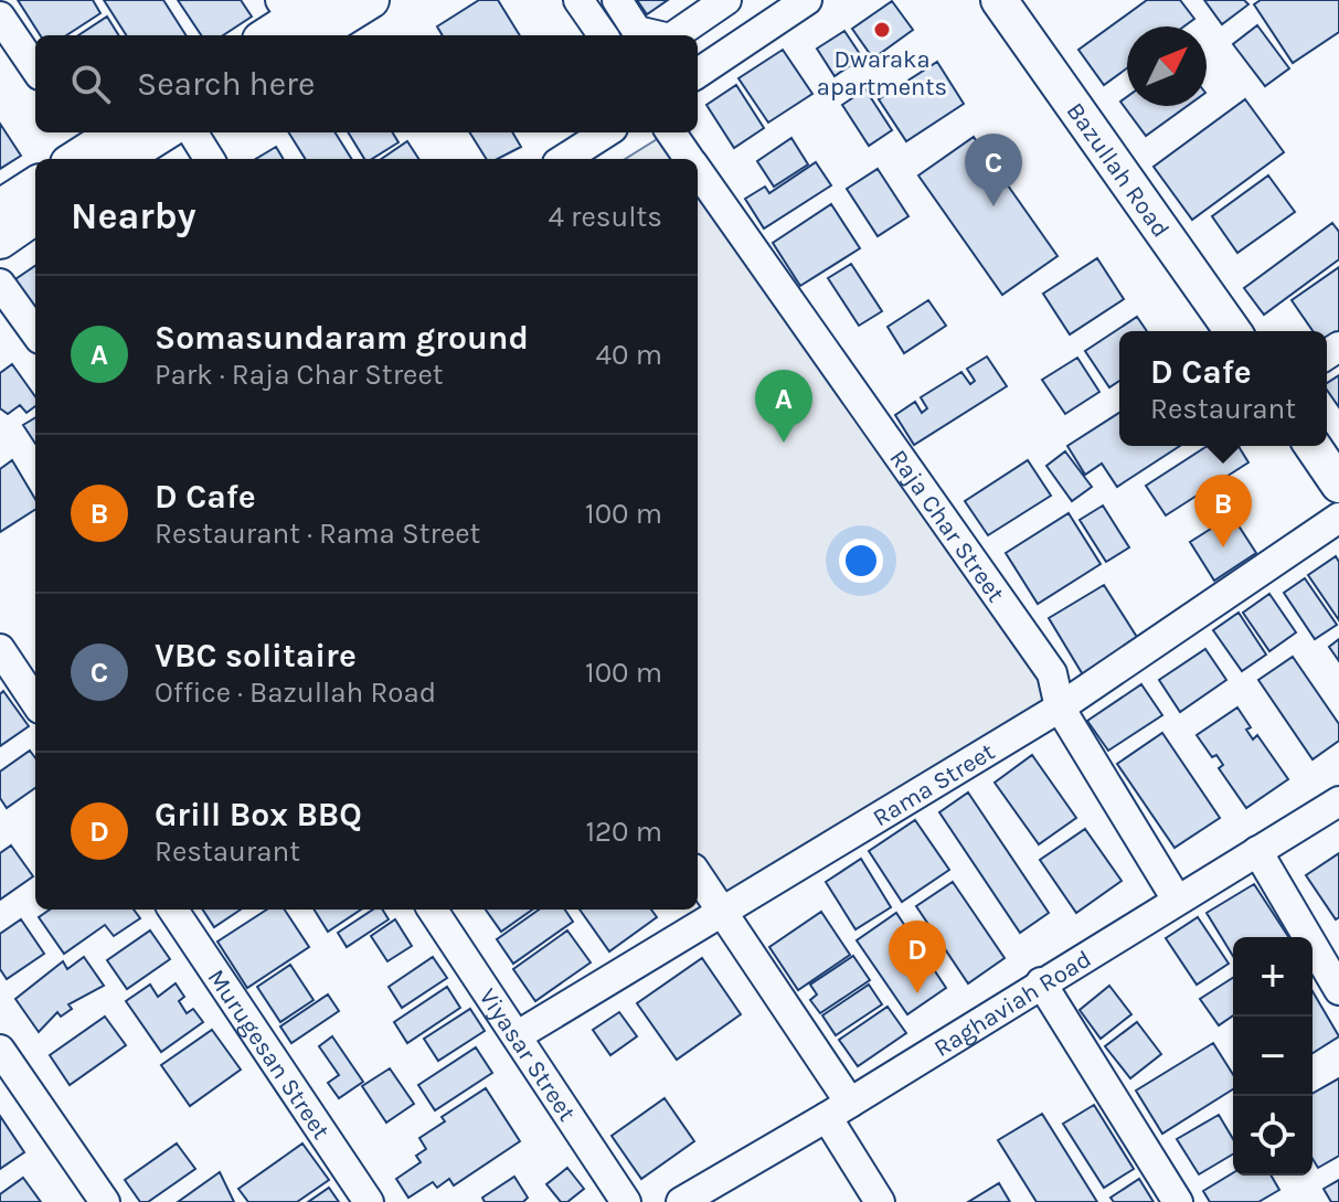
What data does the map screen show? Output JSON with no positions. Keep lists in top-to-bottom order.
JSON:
{
  "streets": {
    "main road": ["Bazullah Road"],
    "street": [
      "Raja Char Street",
      "Rama Street",
      "Raghaviah Road",
      "Murugesan Street",
      "Viyasar Street"
    ]
  },
  "crossings": [
    ["Raja Char Street", "Rama Street"],
    ["Raja Char Street", "Raghaviah Road"],
    ["Rama Street", "Viyasar Street"]
  ],
  "places": ["Dwaraka apartments"],
  "north": "top right",
  "page": {
    "search": "Search here",
    "pins": [
      "C",
      "A",
      "B",
      "D"
    ],
    "heading": ["Nearby", "4 results"],
    "list": [
      {
        "mark": "A",
        "name": "Somasundaram ground",
        "note": "Park · Raja Char Street",
        "value": "40 m"
      },
      {
        "mark": "B",
        "name": "D Cafe",
        "note": "Restaurant · Rama Street",
        "value": "100 m"
      },
      {
        "mark": "C",
        "name": "VBC solitaire",
        "note": "Office · Bazullah Road",
        "value": "100 m"
      },
      {
        "mark": "D",
        "name": "Grill Box BBQ",
        "note": "Restaurant",
        "value": "120 m"
      }
    ],
    "popup": ["D Cafe", "Restaurant"],
    "map_buttons": ["+", "−"]
  }
}
